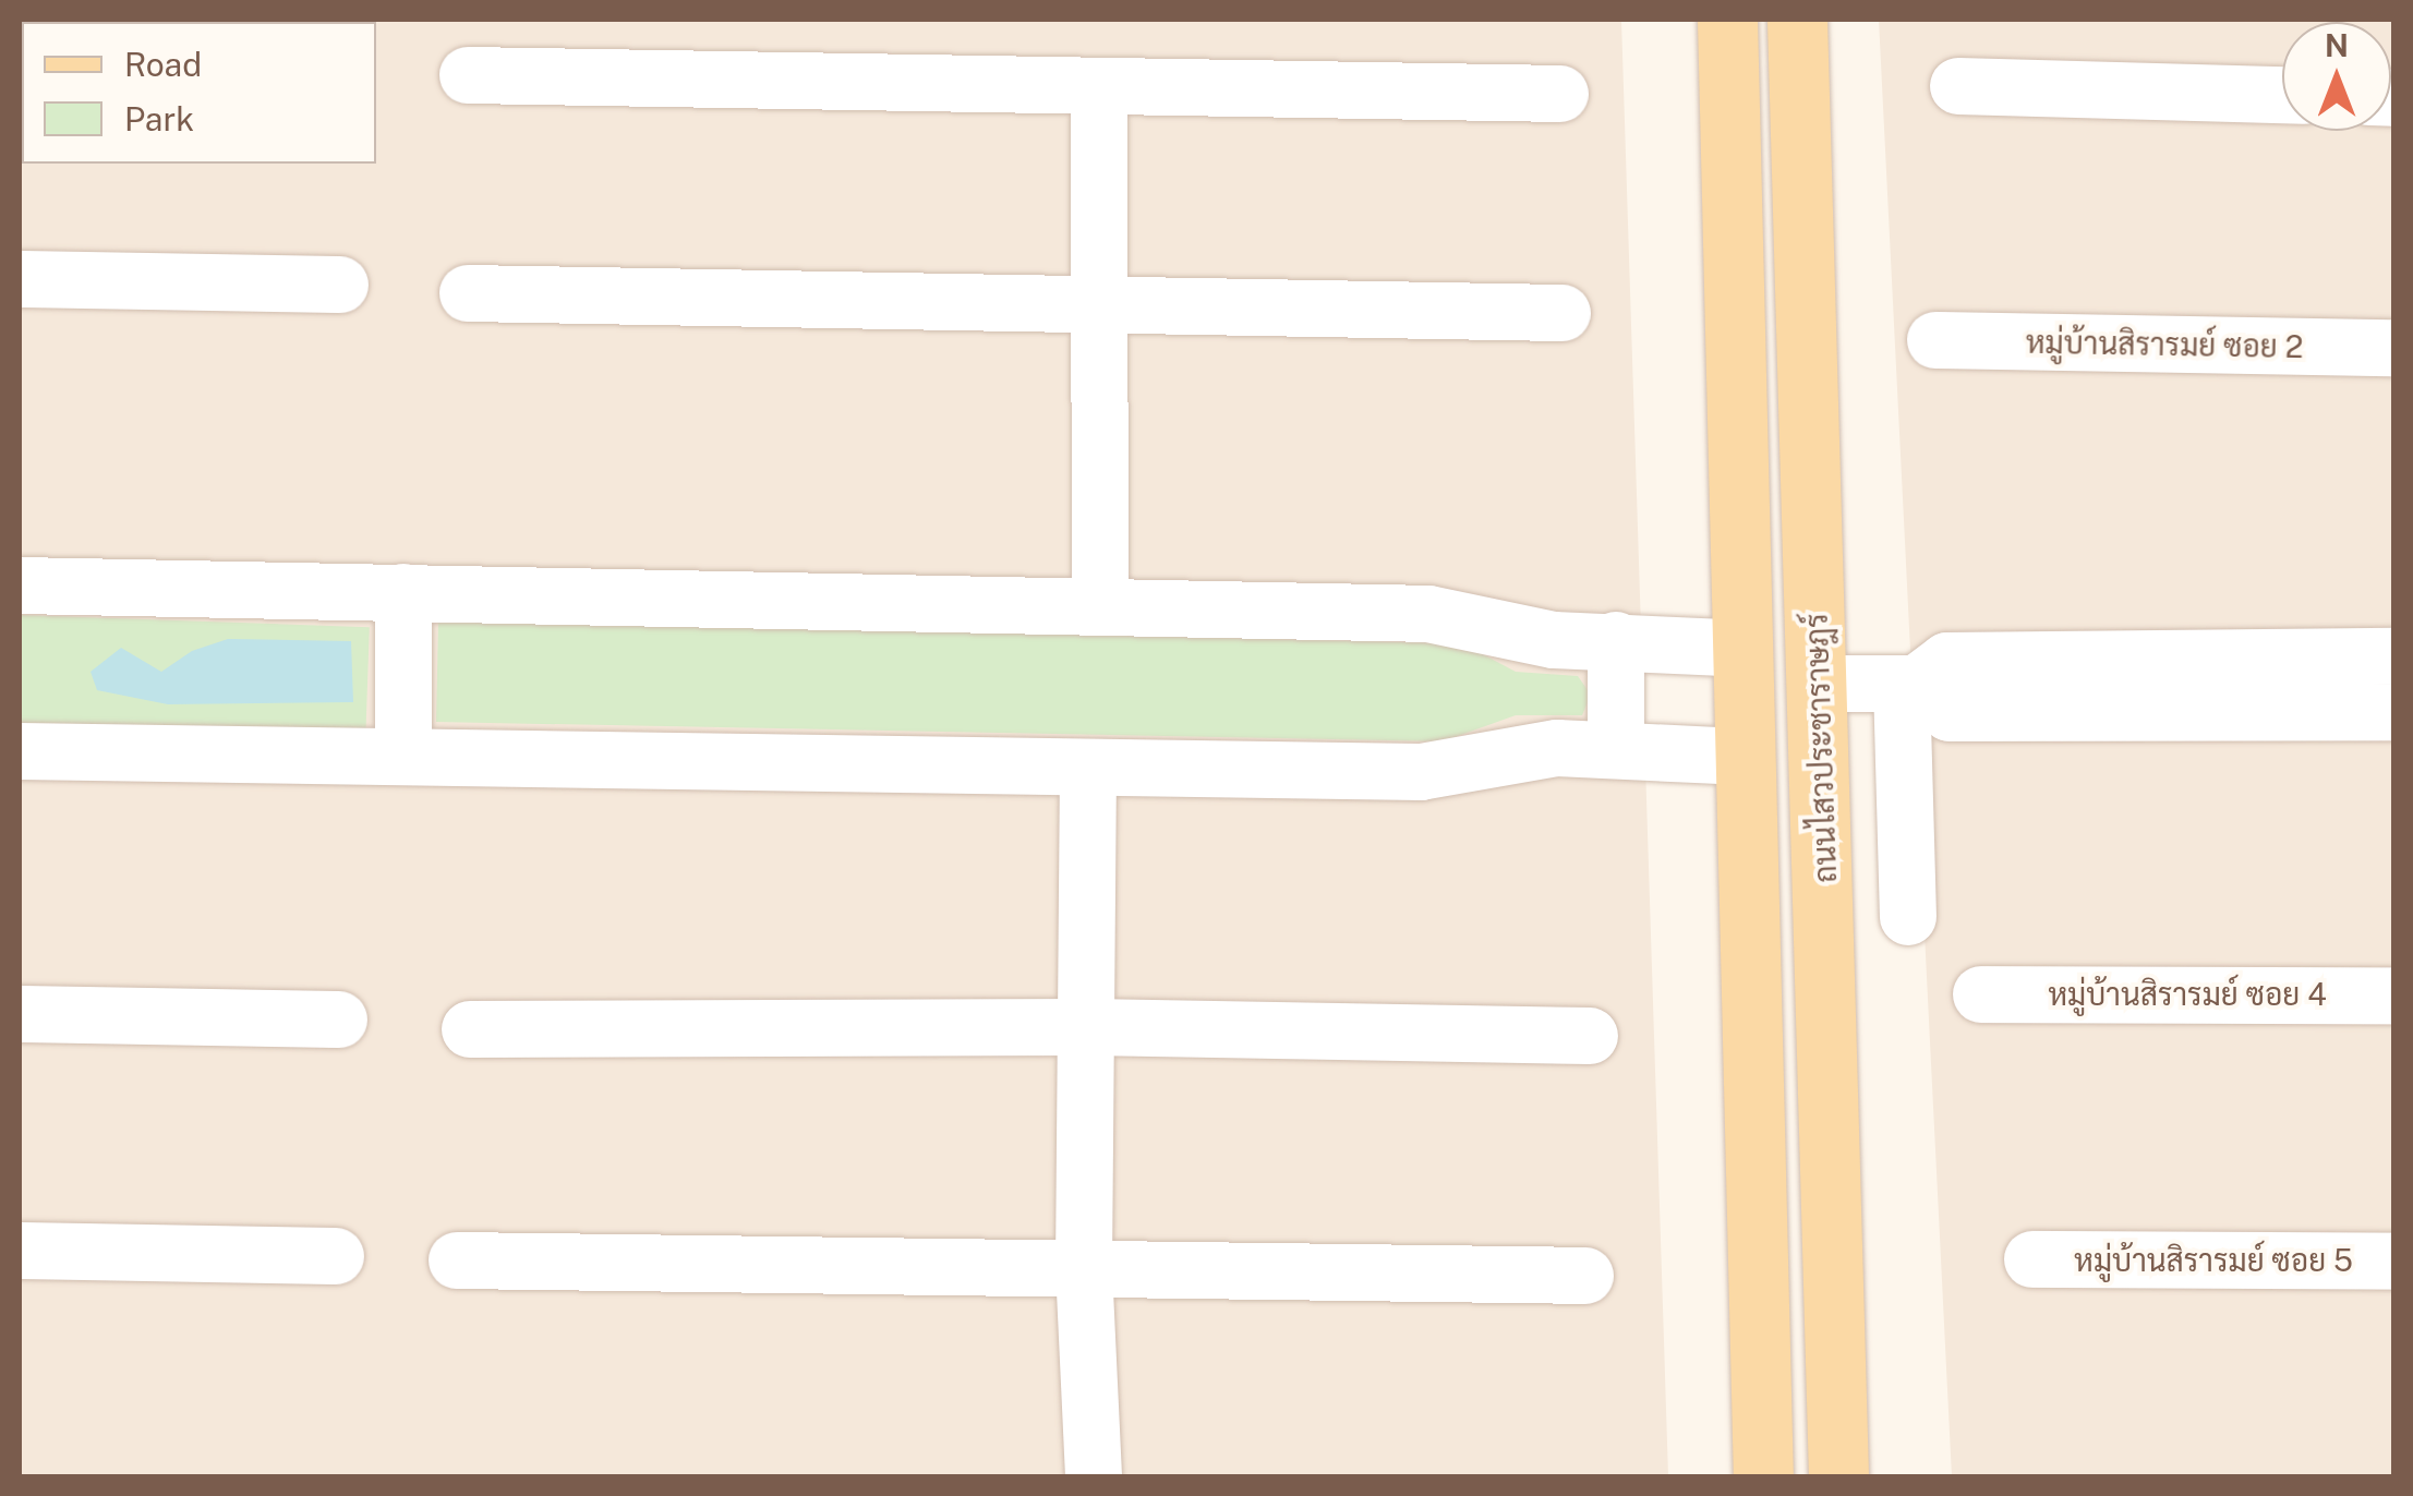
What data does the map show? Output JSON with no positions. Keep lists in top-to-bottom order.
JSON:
{
  "streets": {
    "main road": ["ถนนไสวประชาราษฎร์"],
    "street": ["หมู่บ้านสิรารมย์ ซอย 2", "หมู่บ้านสิรารมย์ ซอย 4", "หมู่บ้านสิรารมย์ ซอย 5"]
  },
  "legend": ["Road", "Park"],
  "north": "top"
}
